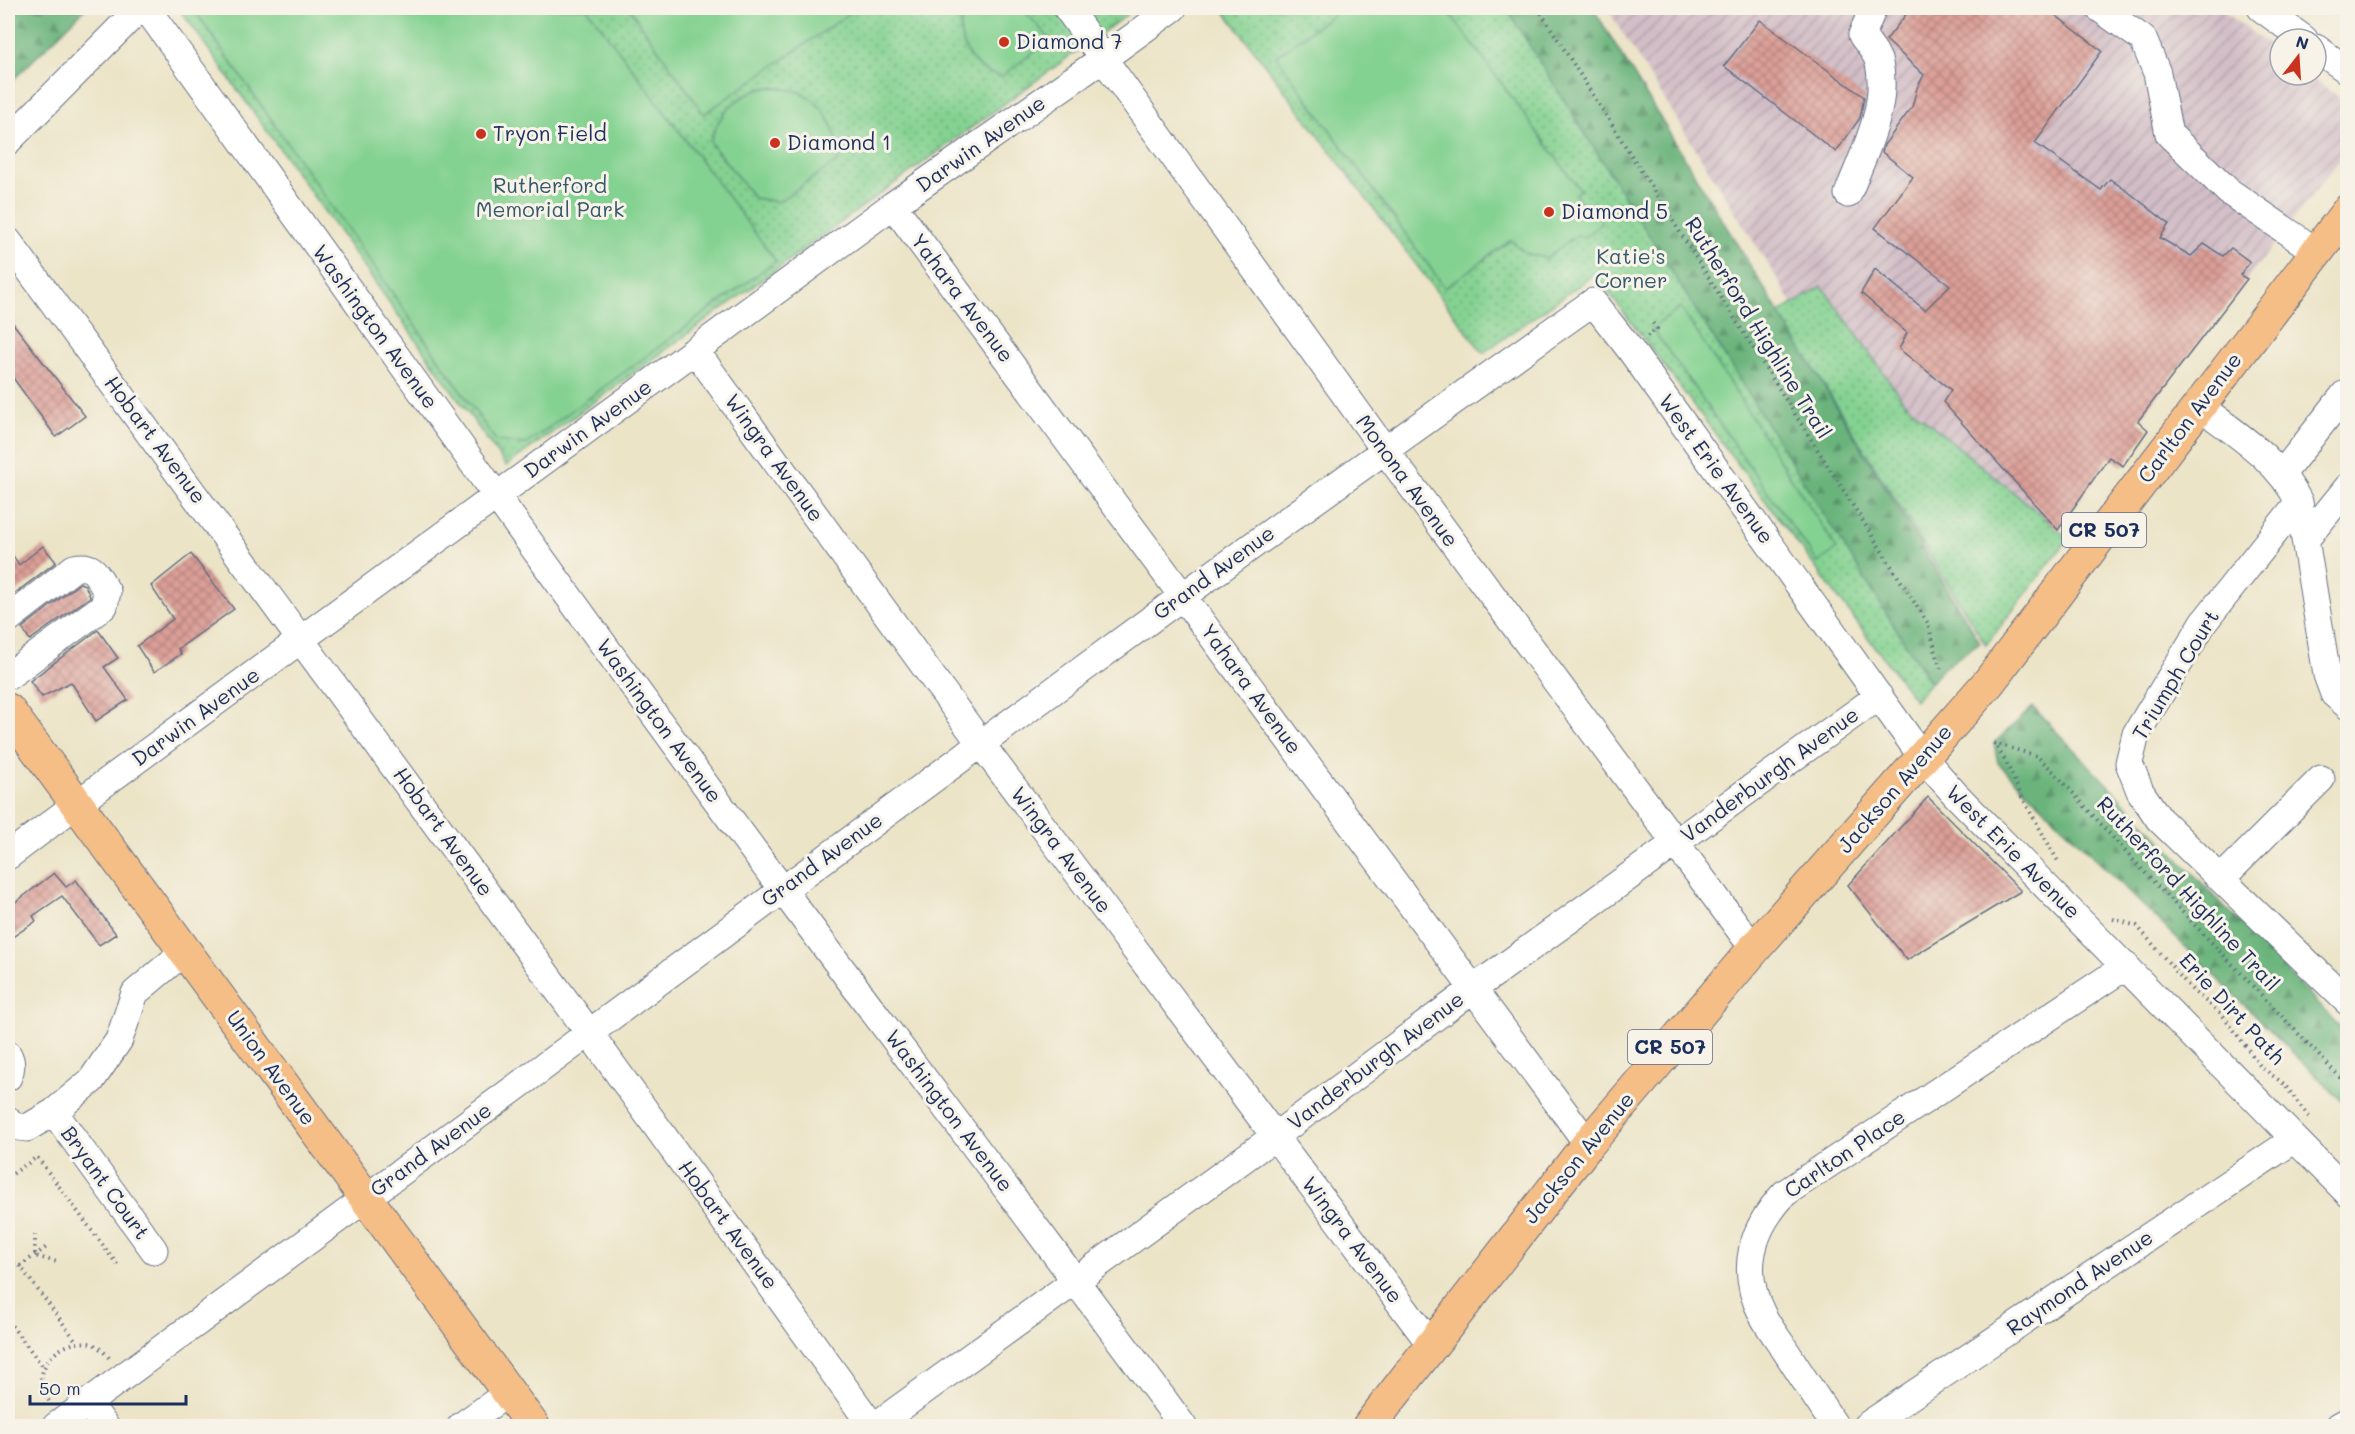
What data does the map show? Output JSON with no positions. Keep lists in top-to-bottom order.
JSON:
{
  "streets": {
    "main road": [
      "Carlton Avenue",
      "CR 507",
      "Jackson Avenue",
      "Union Avenue"
    ],
    "street": [
      "Darwin Avenue",
      "Yahara Avenue",
      "Washington Avenue",
      "Hobart Avenue",
      "Wingra Avenue",
      "West Erie Avenue",
      "Monona Avenue",
      "Grand Avenue",
      "Triumph Court",
      "Vanderburgh Avenue",
      "Carlton Place",
      "Bryant Court",
      "Raymond Avenue"
    ],
    "path": ["Rutherford Highline Trail", "Erie Dirt Path"]
  },
  "crossings": [
    ["Darwin Avenue", "Yahara Avenue"],
    ["Darwin Avenue", "Washington Avenue"],
    ["Darwin Avenue", "Hobart Avenue"],
    ["Darwin Avenue", "Wingra Avenue"],
    ["Darwin Avenue", "Monona Avenue"],
    ["Darwin Avenue", "Union Avenue"],
    ["Yahara Avenue", "Grand Avenue"],
    ["Yahara Avenue", "Vanderburgh Avenue"],
    ["Yahara Avenue", "Jackson Avenue"],
    ["Washington Avenue", "Grand Avenue"],
    ["Washington Avenue", "Vanderburgh Avenue"],
    ["Carlton Avenue", "Jackson Avenue"],
    ["Hobart Avenue", "Grand Avenue"],
    ["Hobart Avenue", "Vanderburgh Avenue"],
    ["Wingra Avenue", "Grand Avenue"],
    ["Wingra Avenue", "Vanderburgh Avenue"],
    ["Wingra Avenue", "Jackson Avenue"],
    ["West Erie Avenue", "Grand Avenue"],
    ["West Erie Avenue", "Vanderburgh Avenue"],
    ["West Erie Avenue", "Jackson Avenue"],
    ["West Erie Avenue", "Erie Dirt Path"],
    ["West Erie Avenue", "Carlton Place"],
    ["West Erie Avenue", "Raymond Avenue"],
    ["Monona Avenue", "Grand Avenue"],
    ["Monona Avenue", "Vanderburgh Avenue"],
    ["Monona Avenue", "Jackson Avenue"],
    ["Grand Avenue", "Union Avenue"],
    ["Erie Dirt Path", "Raymond Avenue"],
    ["Union Avenue", "Bryant Court"]
  ],
  "parks": ["Rutherford Memorial Park", "Katie's Corner"],
  "places": [
    "Diamond 7",
    "Tryon Field",
    "Diamond 1",
    "Diamond 5"
  ],
  "scale_bar": "50 m",
  "north": "top"
}
